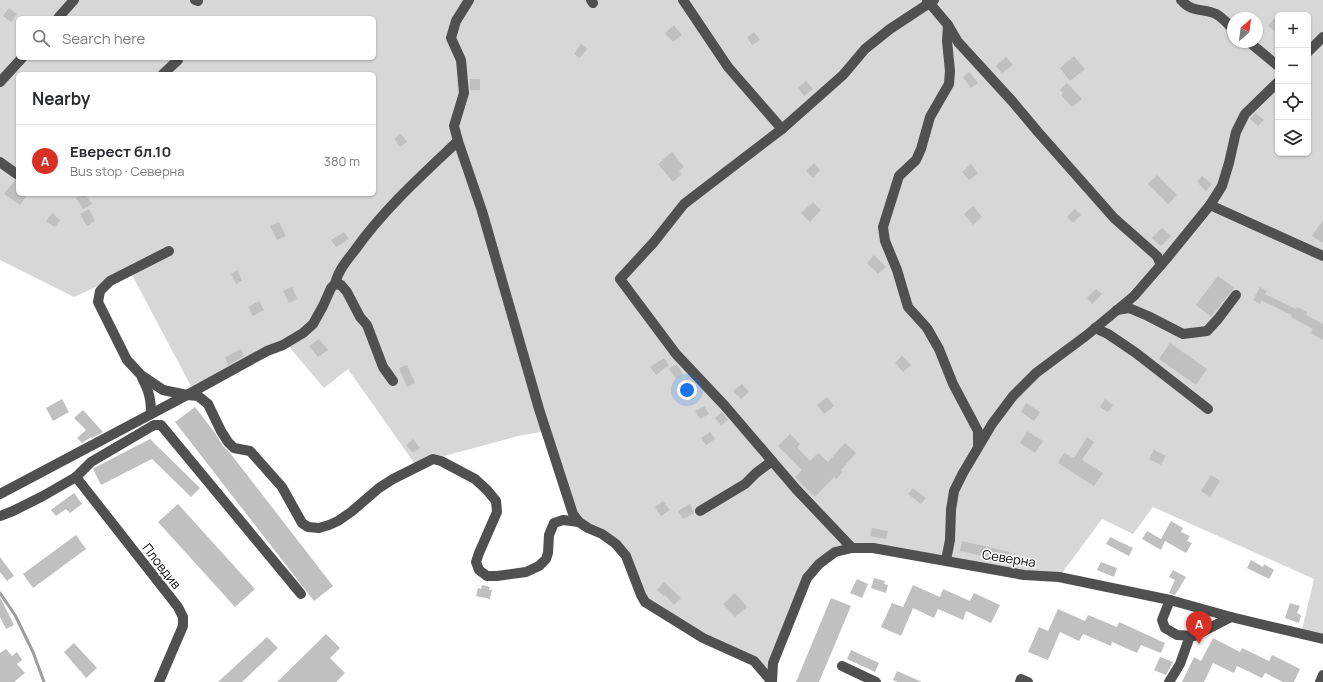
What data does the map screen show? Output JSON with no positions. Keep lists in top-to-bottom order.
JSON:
{
  "streets": {
    "street": ["Северна", "Пловдив"]
  },
  "north": "top right",
  "page": {
    "map_buttons": ["+", "−"],
    "search": "Search here",
    "heading": "Nearby",
    "list": [
      {
        "mark": "A",
        "name": "Еверест бл.10",
        "note": "Bus stop · Северна",
        "value": "380 m"
      }
    ],
    "pins": "A"
  }
}
